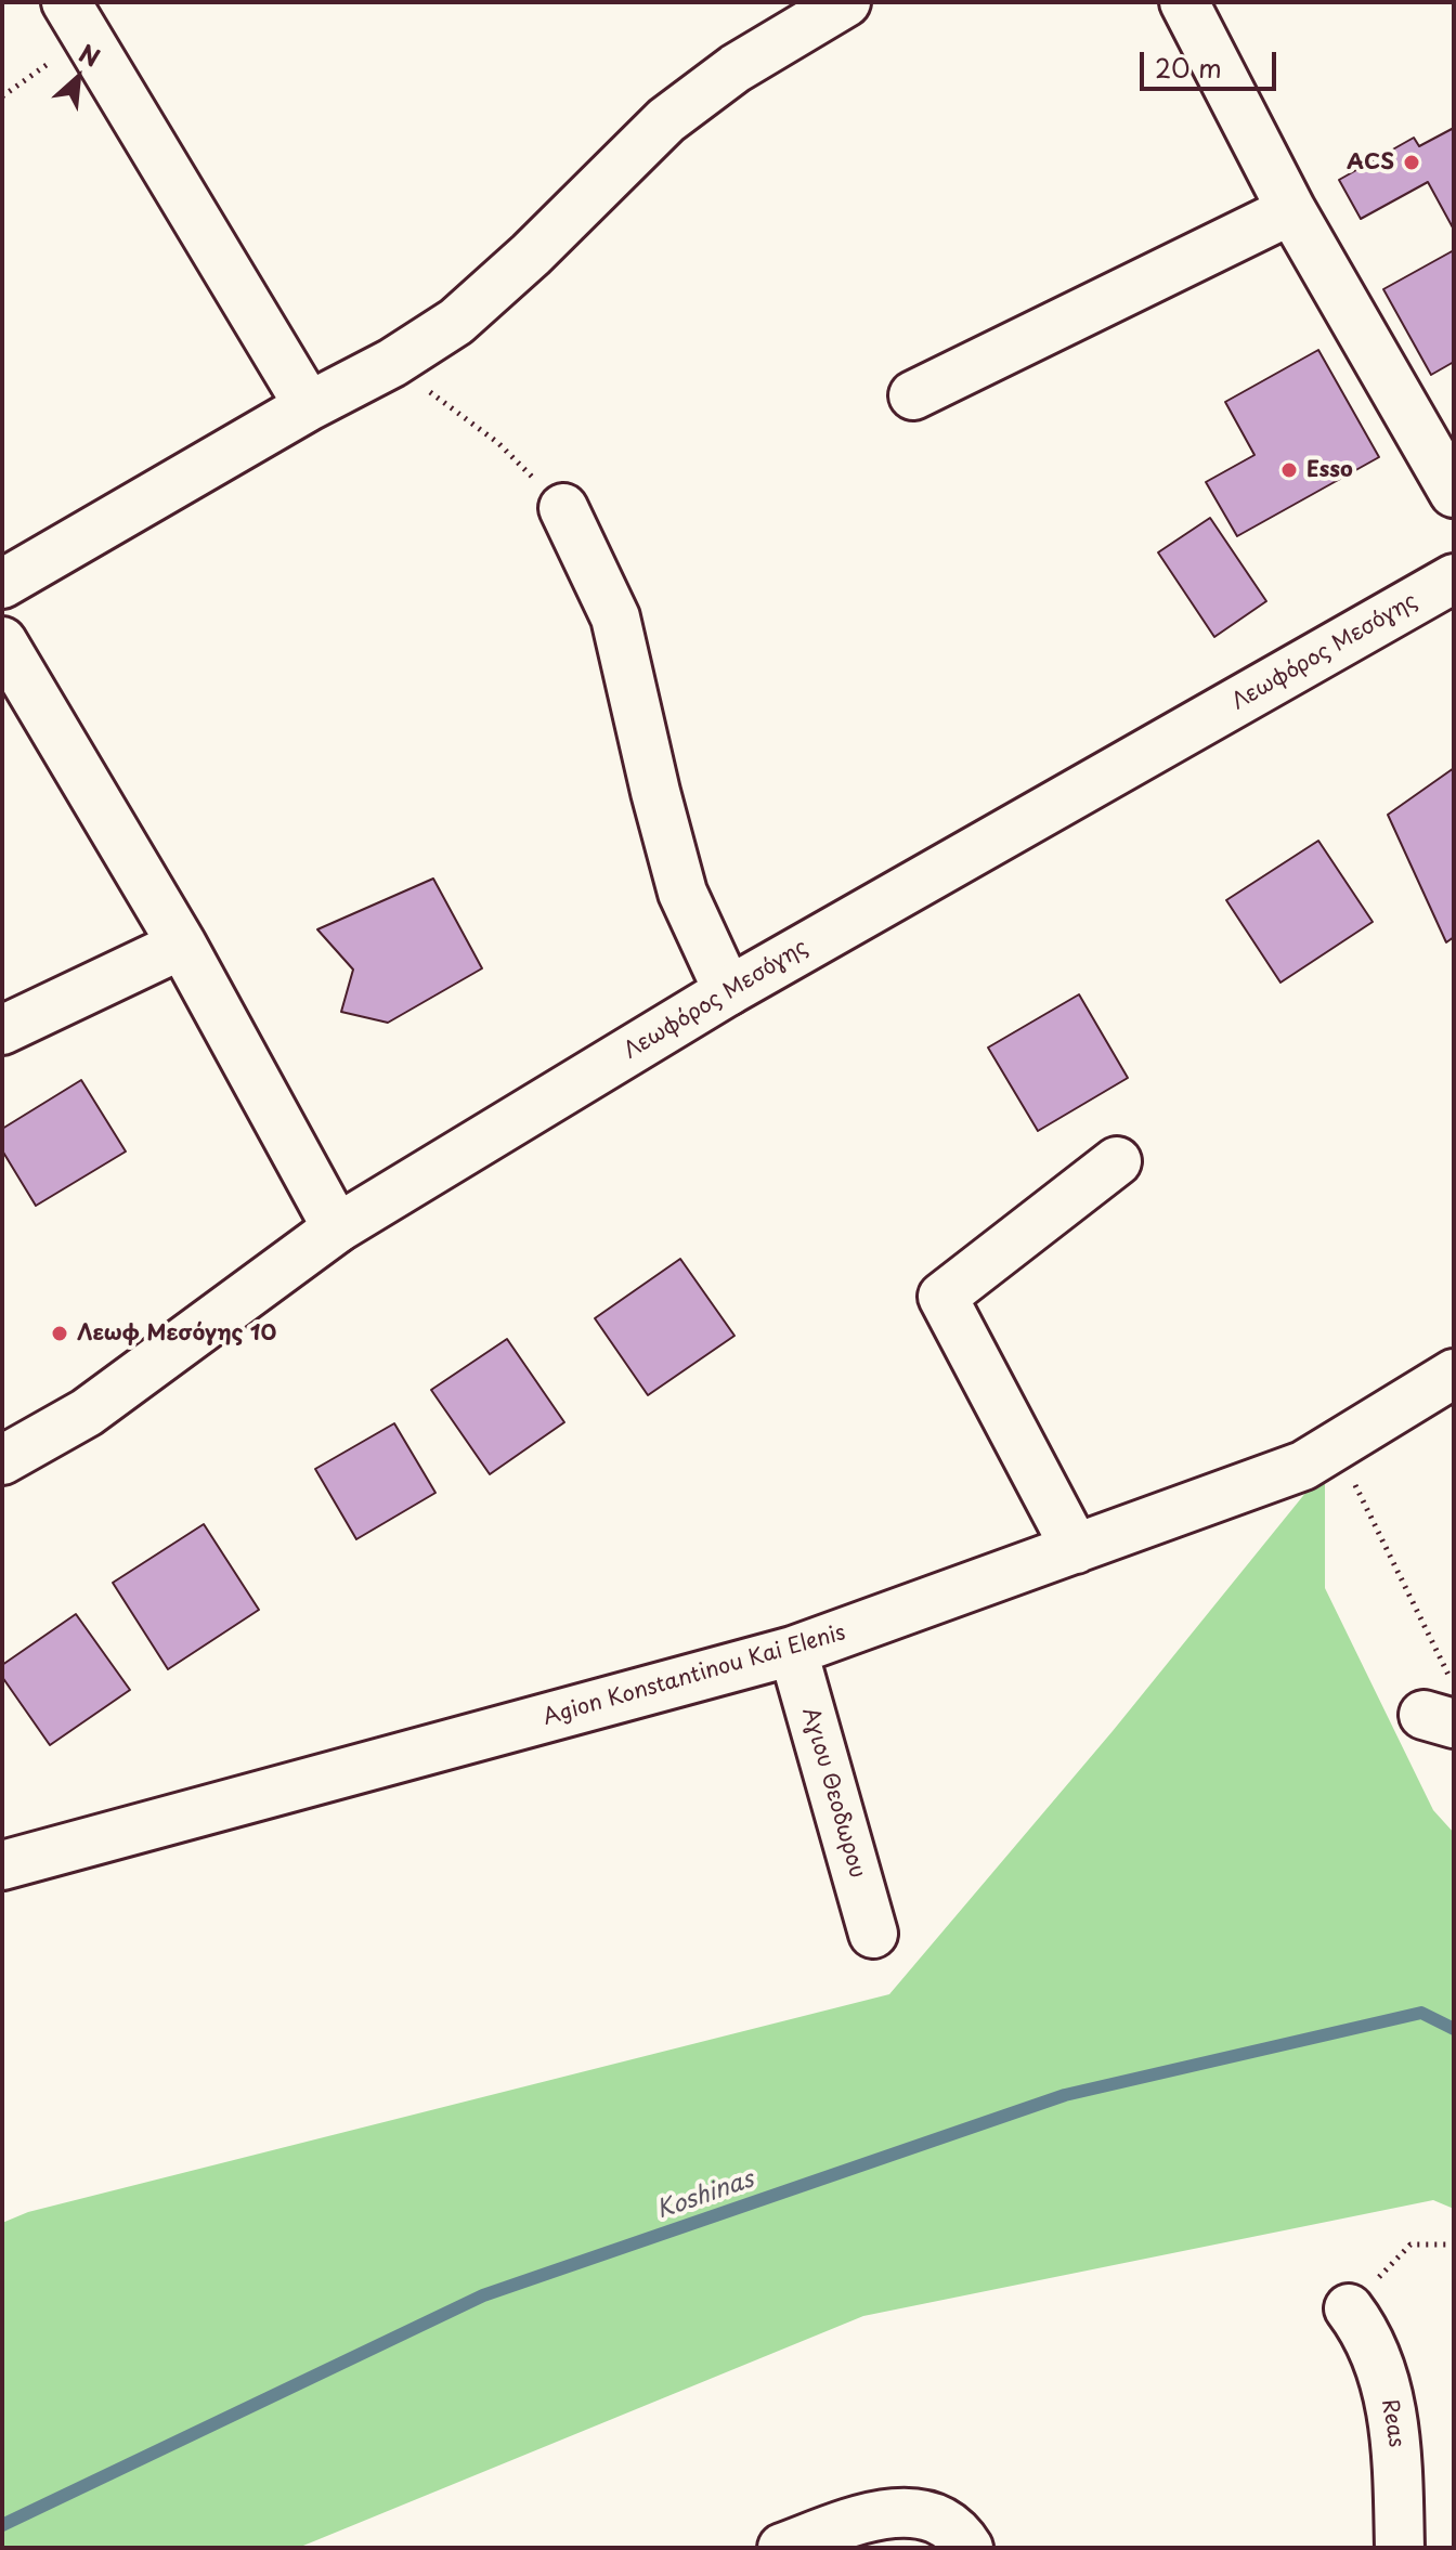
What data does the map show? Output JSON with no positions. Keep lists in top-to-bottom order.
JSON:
{
  "streets": {
    "street": [
      "Λεωφόρος Μεσόγης",
      "Agion Konstantinou Kai Elenis",
      "Αγιου Θεοδωρου",
      "Reas"
    ]
  },
  "crossings": [
    ["Agion Konstantinou Kai Elenis", "Αγιου Θεοδωρου"]
  ],
  "water": ["Koshinas"],
  "places": ["ACS", "Esso", "Λεωφ Μεσόγης 10"],
  "scale_bar": "20 m",
  "north": "top right"
}
